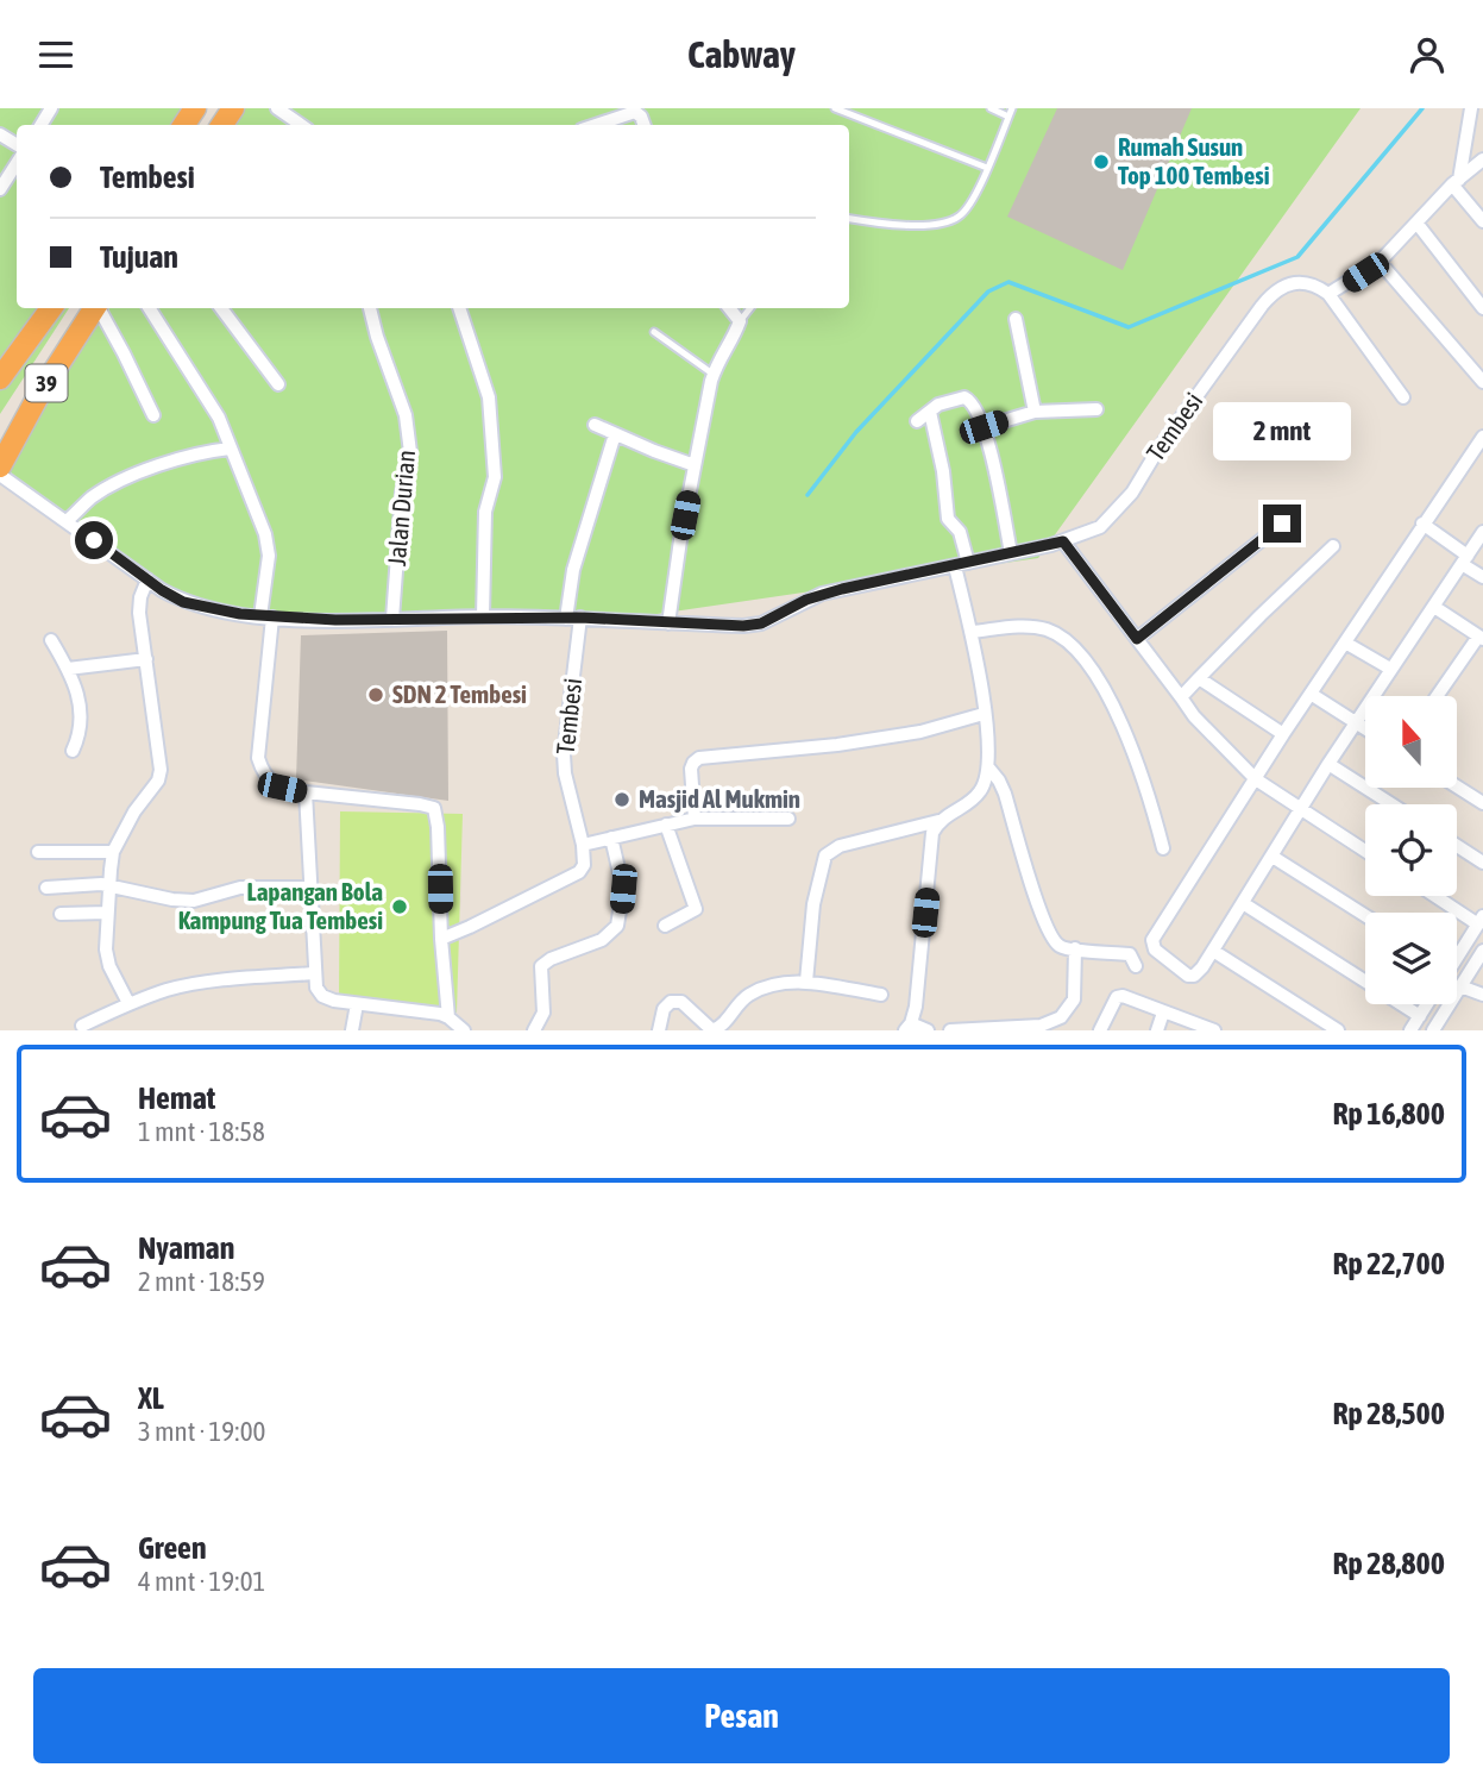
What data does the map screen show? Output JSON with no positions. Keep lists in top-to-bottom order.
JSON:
{
  "streets": {
    "highway": ["39"],
    "street": ["Tembesi", "Jalan Durian"]
  },
  "crossings": [
    ["Tembesi", "Jalan Durian"]
  ],
  "places": [
    "Rumah Susun Top 100 Tembesi",
    "SDN 2 Tembesi",
    "Masjid Al Mukmin",
    "Lapangan Bola Kampung Tua Tembesi"
  ],
  "north": "top",
  "page": {
    "header": "Cabway",
    "banner": ["Tembesi", "Tujuan"],
    "bubble": "2 mnt",
    "list": [
      {
        "name": "Hemat",
        "note": "1 mnt · 18:58",
        "value": "Rp 16,800"
      },
      {
        "name": "Nyaman",
        "note": "2 mnt · 18:59",
        "value": "Rp 22,700"
      },
      {
        "name": "XL",
        "note": "3 mnt · 19:00",
        "value": "Rp 28,500"
      },
      {
        "name": "Green",
        "note": "4 mnt · 19:01",
        "value": "Rp 28,800"
      }
    ],
    "buttons": "Pesan"
  }
}
